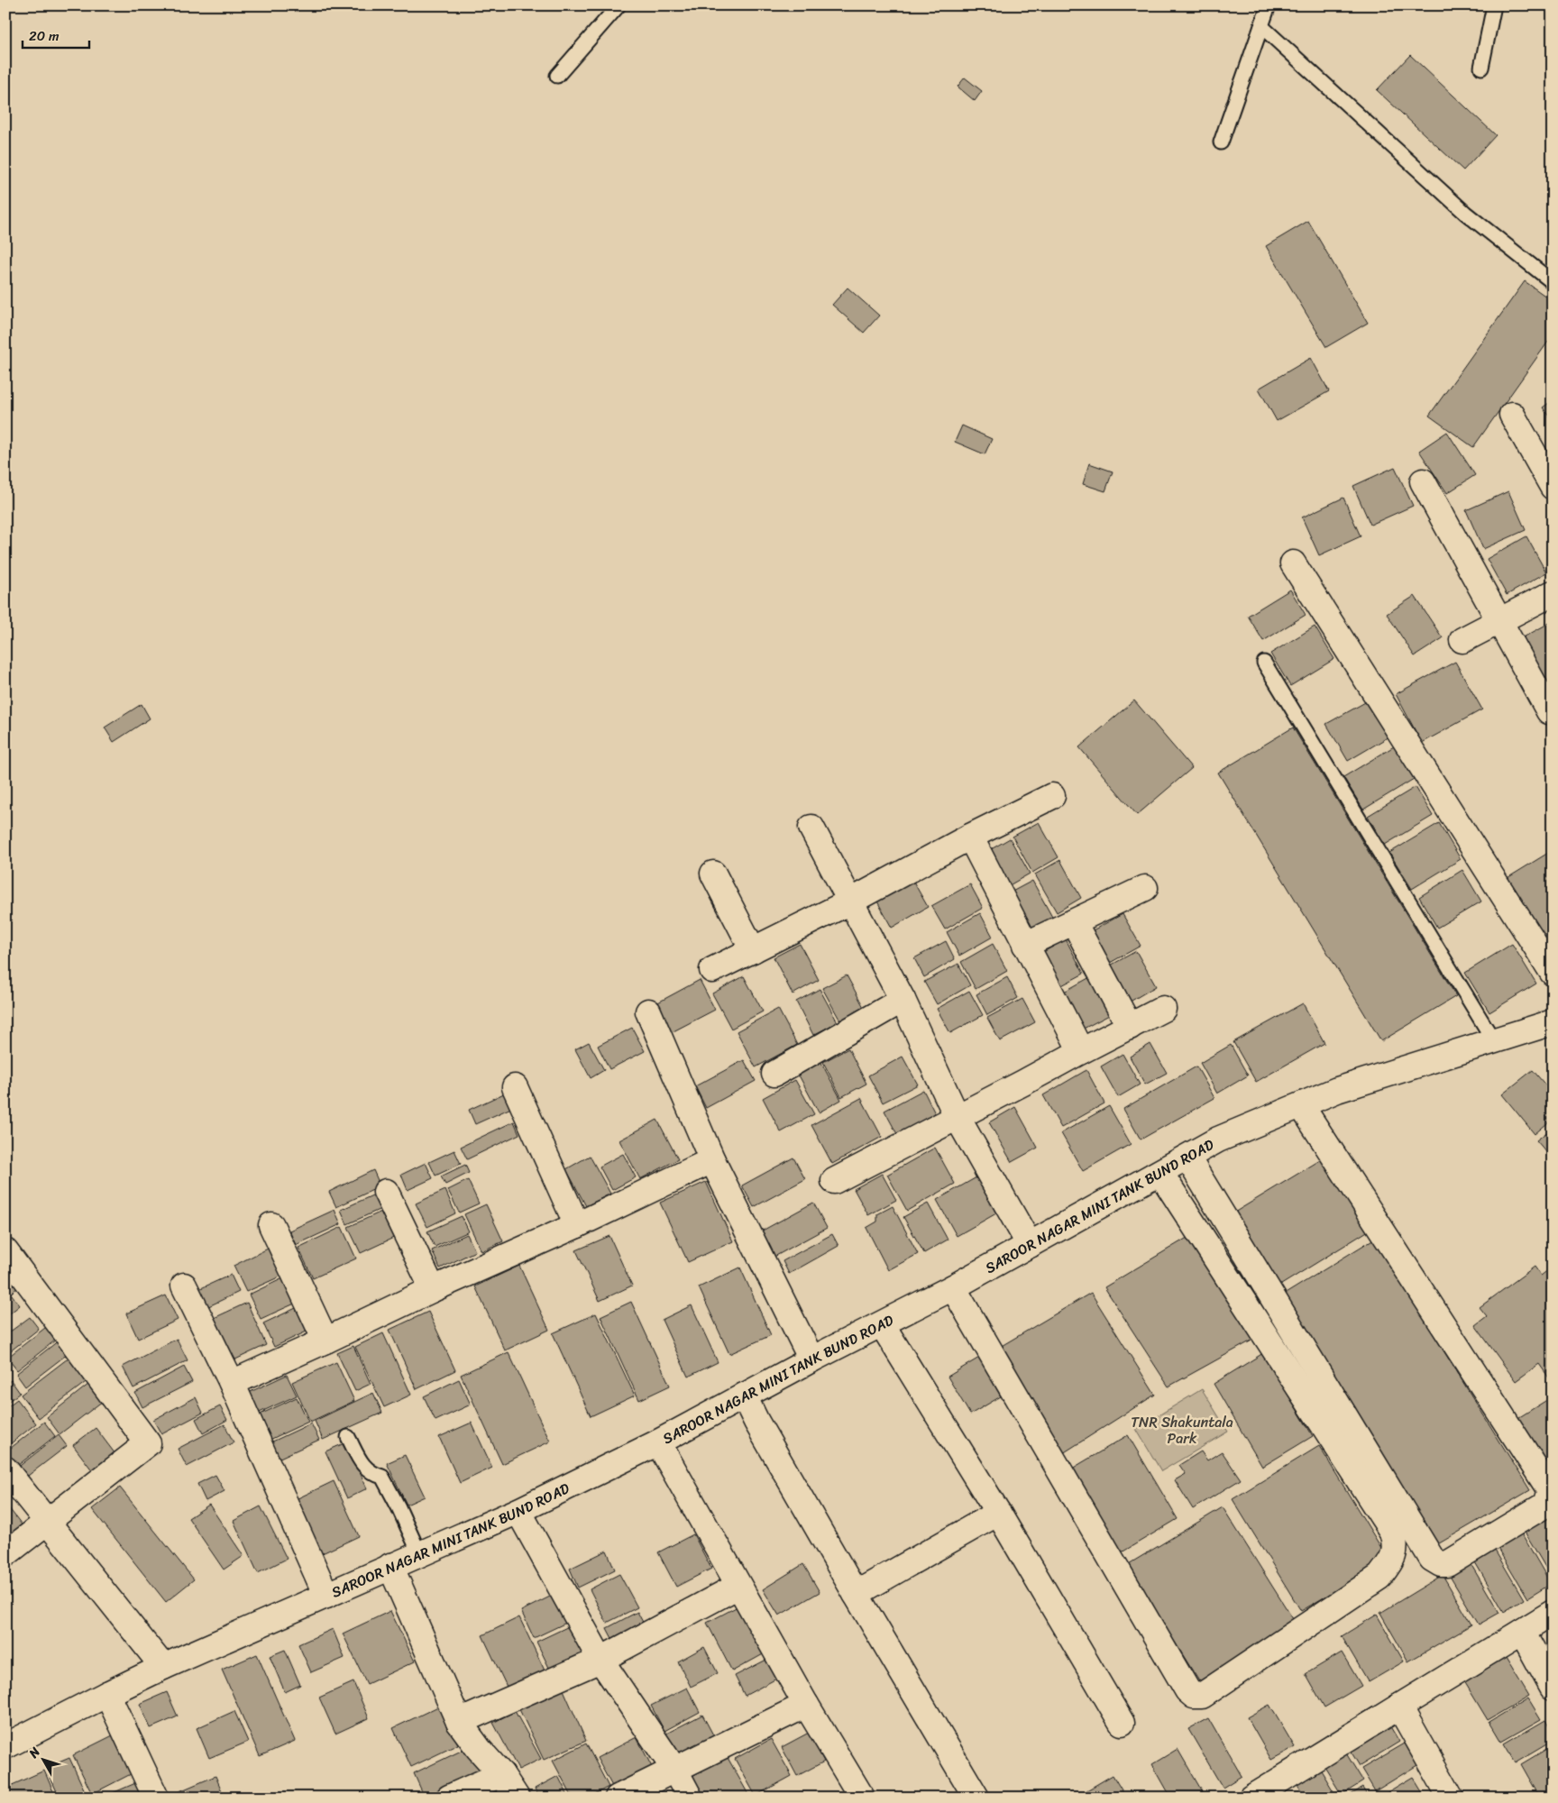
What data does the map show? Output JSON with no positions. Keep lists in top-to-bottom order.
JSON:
{
  "streets": {
    "street": ["SAROOR NAGAR MINI TANK BUND ROAD"]
  },
  "parks": ["TNR Shakuntala Park"],
  "scale_bar": "20 m",
  "north": "top left"
}
